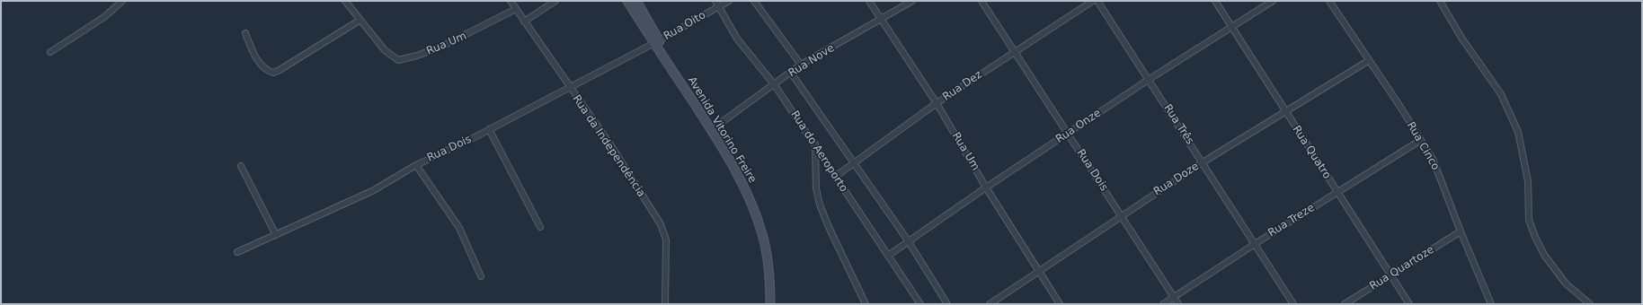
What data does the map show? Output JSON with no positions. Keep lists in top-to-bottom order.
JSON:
{
  "streets": {
    "street": [
      "Rua Oito",
      "Rua Um",
      "Rua Nove",
      "Rua Dez",
      "Rua Três",
      "Rua Onze",
      "Avenida Vitorino Freire",
      "Rua da Independência",
      "Rua Cinco",
      "Rua Dois",
      "Rua do Aeroporto",
      "Rua Quatro",
      "Rua Doze",
      "Rua Treze",
      "Rua Quartoze"
    ]
  },
  "crossings": [
    ["Rua Oito", "Avenida Vitorino Freire"],
    ["Rua Oito", "Rua Dois"],
    ["Rua Oito", "Rua do Aeroporto"],
    ["Rua Um", "Rua Nove"],
    ["Rua Um", "Rua Dez"],
    ["Rua Um", "Rua Onze"],
    ["Rua Um", "Rua da Independência"],
    ["Rua Um", "Rua Doze"],
    ["Rua Nove", "Avenida Vitorino Freire"],
    ["Rua Nove", "Rua do Aeroporto"],
    ["Rua Dez", "Rua Dois"],
    ["Rua Dez", "Rua do Aeroporto"],
    ["Rua Três", "Rua Onze"],
    ["Rua Três", "Rua Doze"],
    ["Rua Três", "Rua Treze"],
    ["Rua Onze", "Rua Dois"],
    ["Rua Onze", "Rua do Aeroporto"],
    ["Rua Onze", "Rua Quatro"],
    ["Avenida Vitorino Freire", "Rua Dois"],
    ["Rua da Independência", "Rua Dois"],
    ["Rua Cinco", "Rua Doze"],
    ["Rua Cinco", "Rua Treze"],
    ["Rua Cinco", "Rua Quartoze"],
    ["Rua Dois", "Rua Doze"],
    ["Rua Dois", "Rua Treze"],
    ["Rua Quatro", "Rua Doze"],
    ["Rua Quatro", "Rua Treze"],
    ["Rua Quatro", "Rua Quartoze"]
  ]
}
